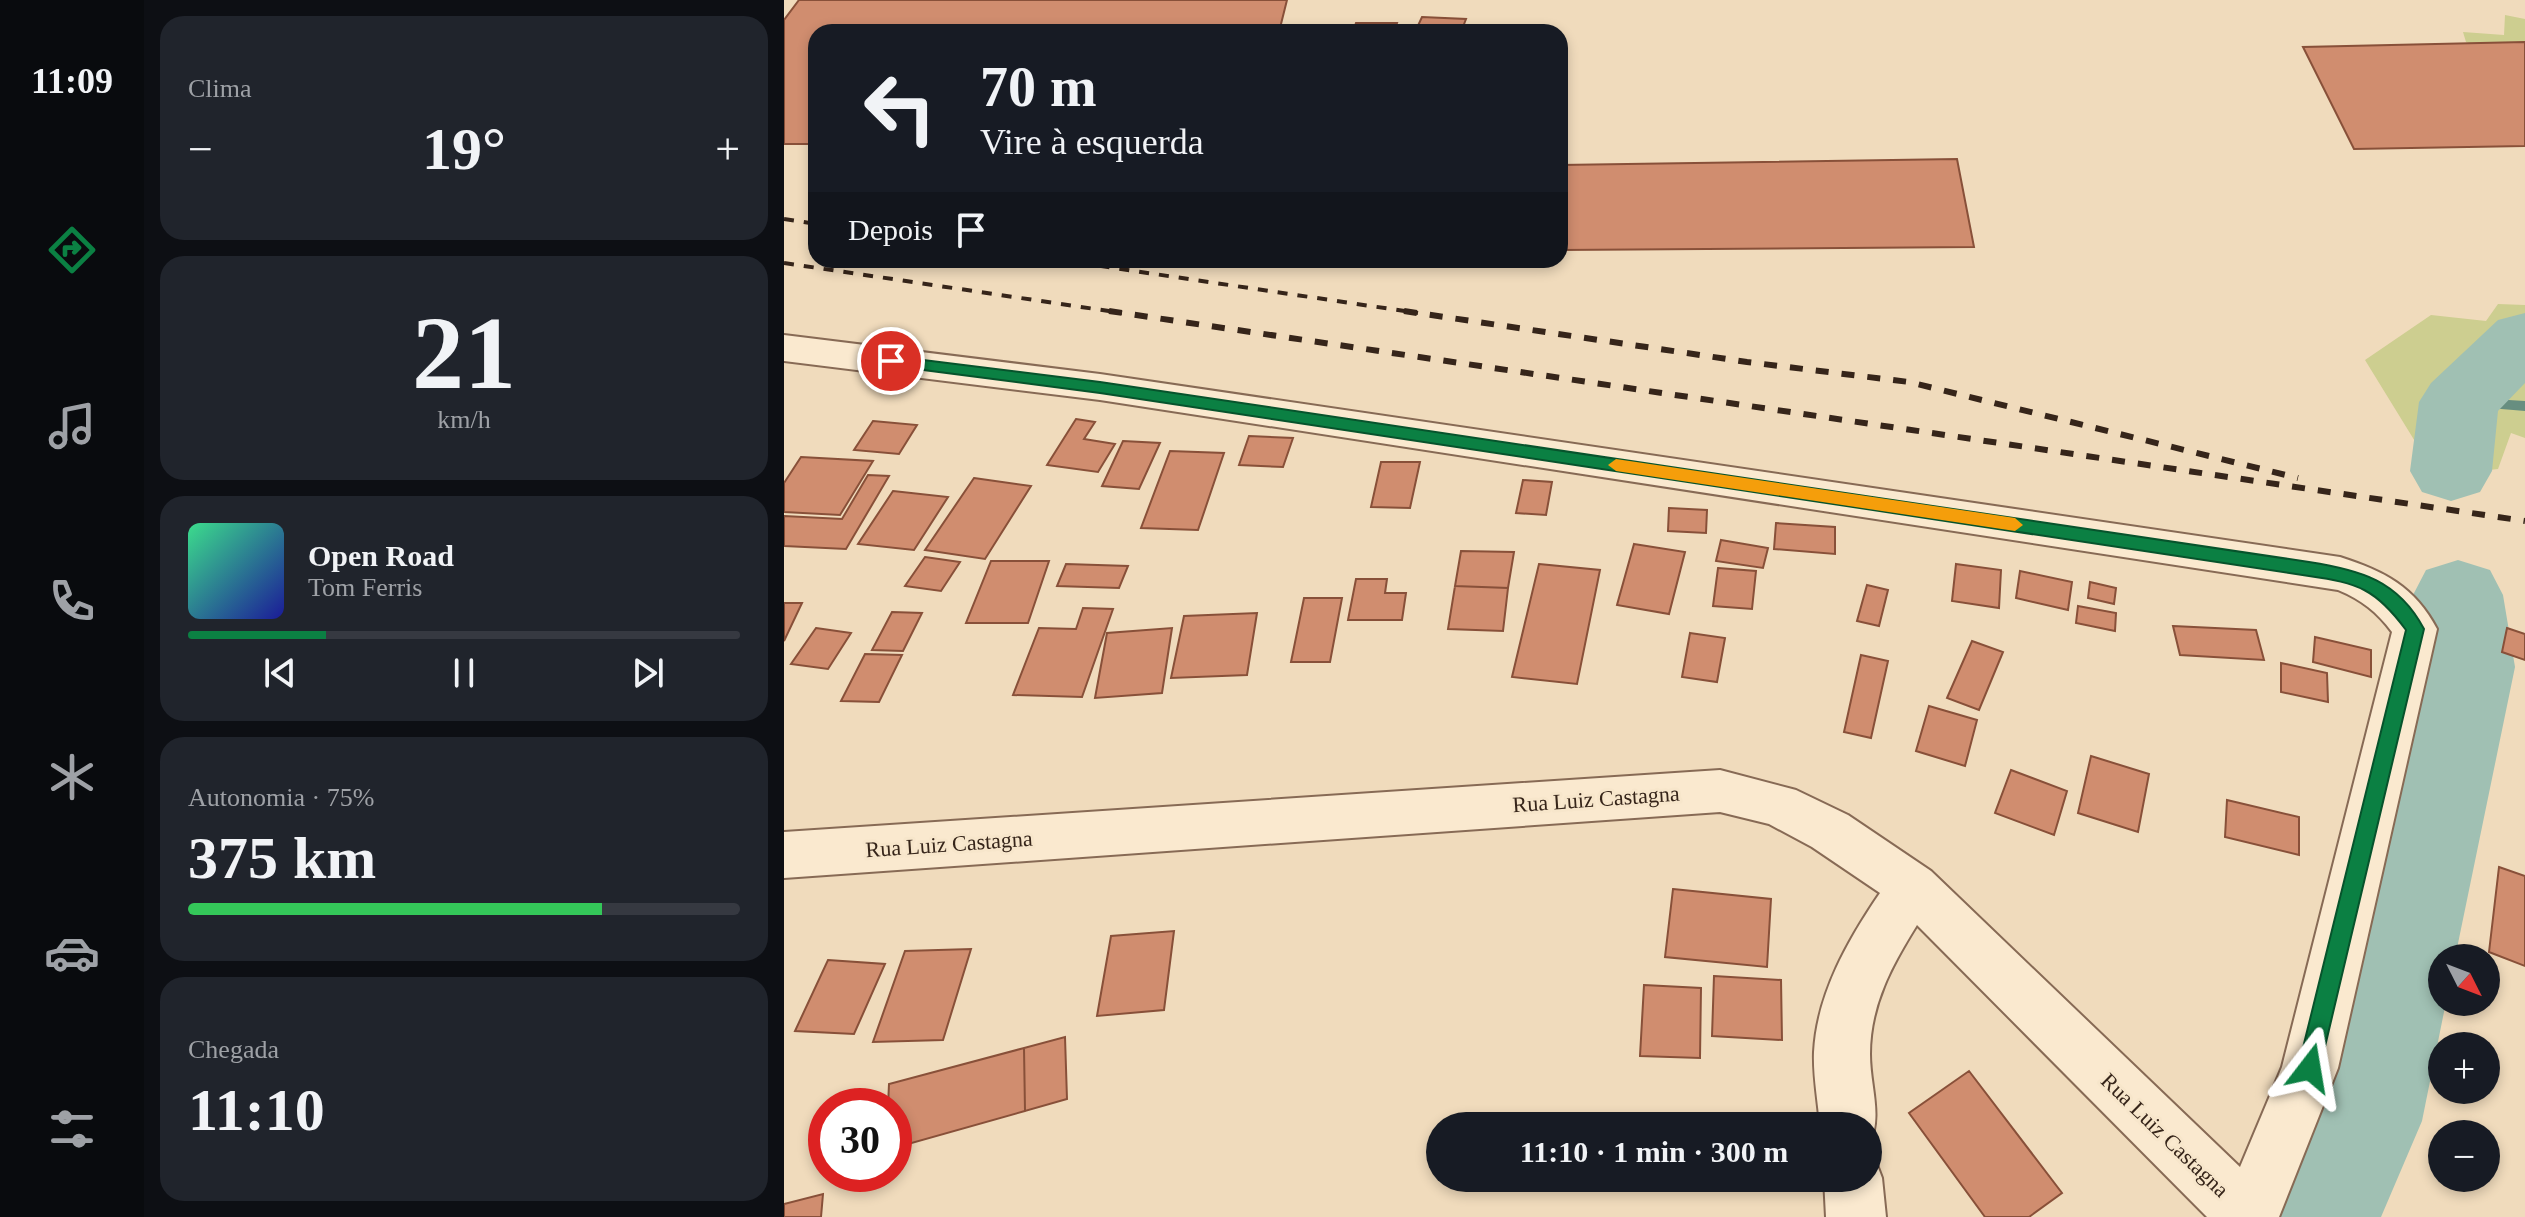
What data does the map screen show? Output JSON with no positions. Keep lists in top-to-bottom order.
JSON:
{
  "streets": {
    "street": ["Rua Luiz Castagna"]
  },
  "north": "bottom right",
  "page": {
    "tabs": "11:09",
    "tile": [
      "Clima",
      ["21", "km/h"],
      ["Autonomia · 75%", "375 km"],
      ["Chegada", "11:10"]
    ],
    "turn": ["70 m", "Vire à esquerda"],
    "heat": ["−", "19°", "+"],
    "then": "Depois",
    "song": ["Open Road", "Tom Ferris"],
    "map_buttons": ["+", "−"],
    "limit": "30",
    "trip": "11:10 · 1 min · 300 m"
  }
}
